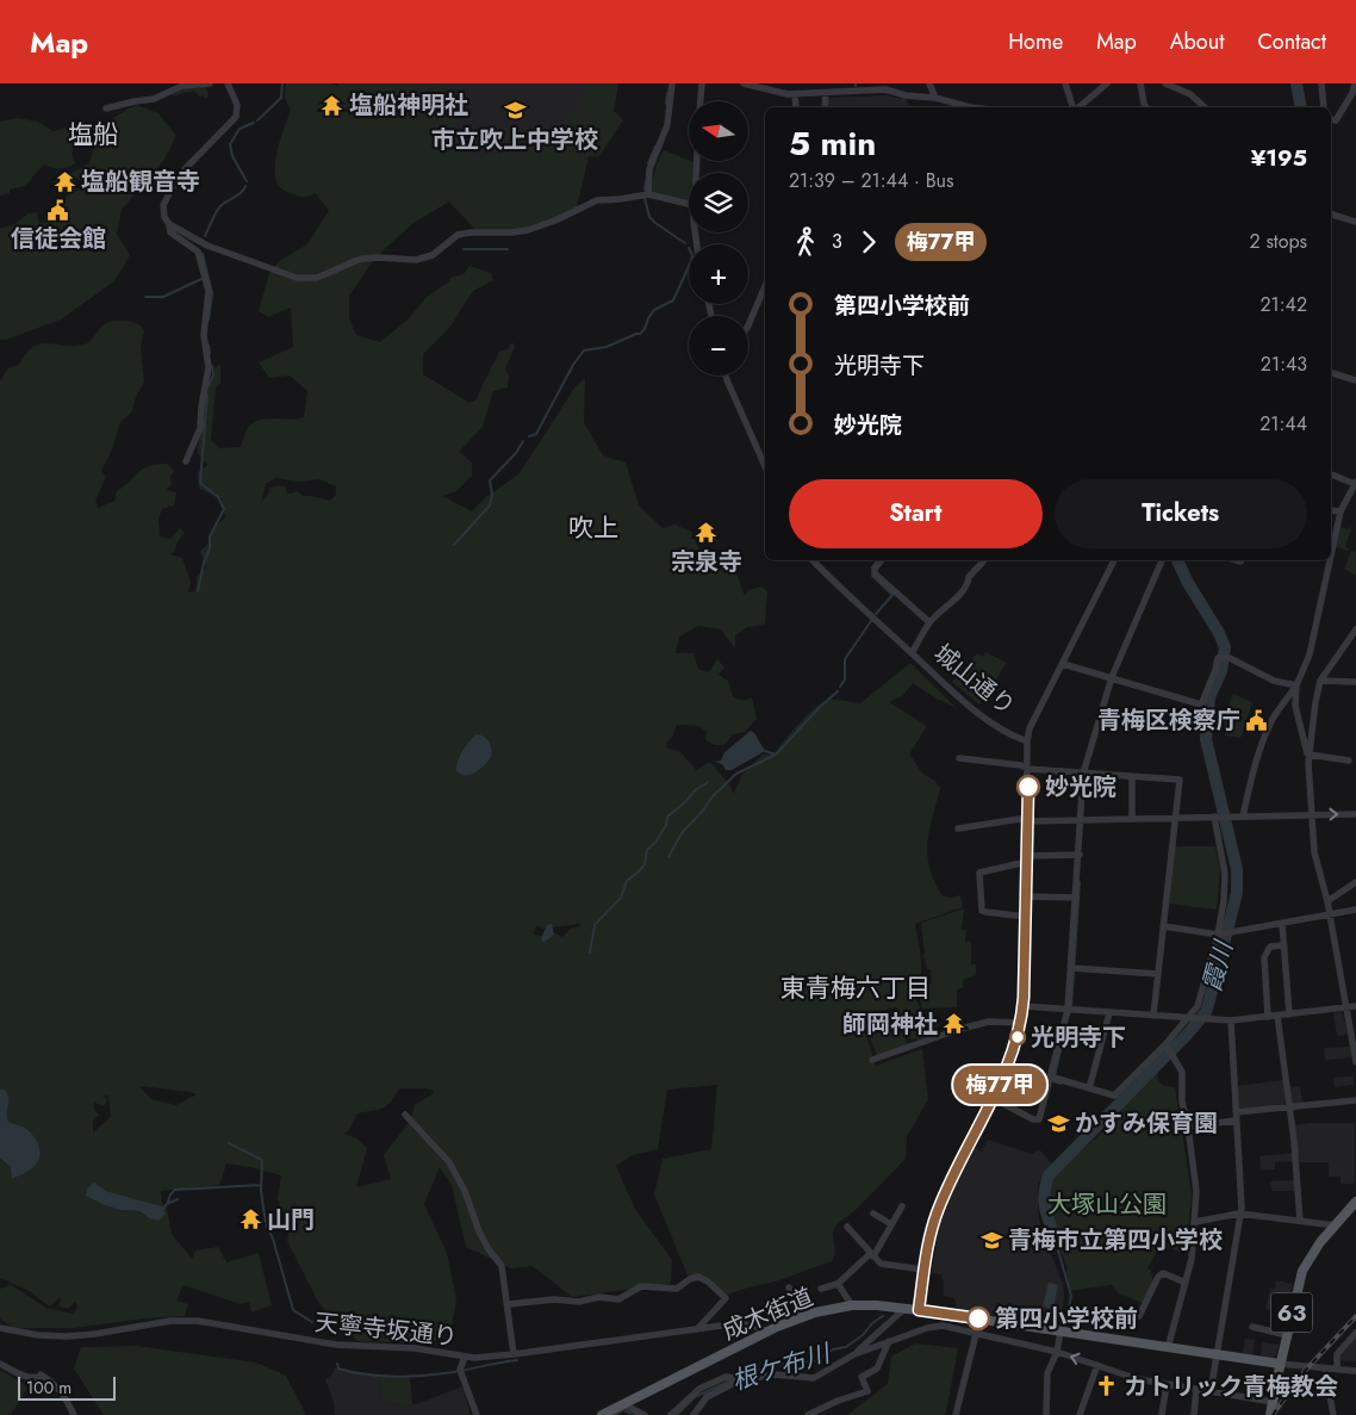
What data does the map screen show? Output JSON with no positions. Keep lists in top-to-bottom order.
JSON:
{
  "streets": {
    "main road": ["63", "成木街道"],
    "street": ["城山通り", "天寧寺坂通り"]
  },
  "crossings": [
    ["城山通り", "成木街道"],
    ["63", "成木街道"],
    ["成木街道", "天寧寺坂通り"]
  ],
  "districts": ["塩船", "吹上", "東青梅六丁目"],
  "water": ["霞川", "根ケ布川"],
  "parks": ["大塚山公園"],
  "places": {
    "temple": [
      "塩船神明社",
      "塩船観音寺",
      "宗泉寺",
      "師岡神社",
      "山門"
    ],
    "school or university": ["市立吹上中学校", "かすみ保育園", "青梅市立第四小学校"],
    "public building": ["信徒会館", "青梅区検察庁"],
    "other": ["妙光院", "光明寺下", "第四小学校前"],
    "church": ["カトリック青梅教会"]
  },
  "lines": ["bus line 梅77甲"],
  "scale_bar": "100 m",
  "north": "left",
  "page": {
    "header": "Map",
    "nav": [
      "Home",
      "Map",
      "About",
      "Contact"
    ],
    "on_map": "梅77甲",
    "map_buttons": ["+", "−"],
    "heading": ["5 min", "21:39 – 21:44 · Bus", "¥195"],
    "legs": ["3", "梅77甲", "2 stops"],
    "list": [
      {
        "name": "第四小学校前",
        "value": "21:42"
      },
      {
        "name": "光明寺下",
        "value": "21:43"
      },
      {
        "name": "妙光院",
        "value": "21:44"
      }
    ],
    "buttons": ["Start", "Tickets"],
    "scale": "100 m"
  }
}
